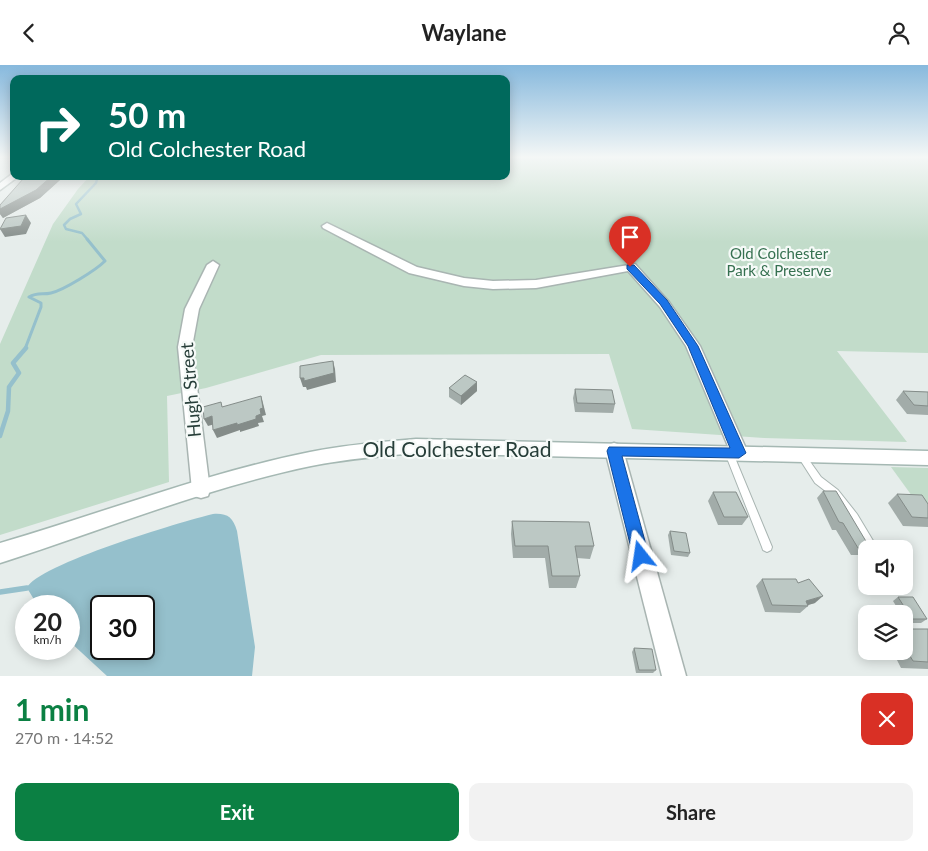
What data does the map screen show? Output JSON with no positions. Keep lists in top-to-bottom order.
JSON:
{
  "streets": {
    "street": ["Hugh Street", "Old Colchester Road"]
  },
  "crossings": [
    ["Hugh Street", "Old Colchester Road"]
  ],
  "parks": ["Old Colchester Park & Preserve"],
  "page": {
    "header": "Waylane",
    "turn": ["50 m", "Old Colchester Road"],
    "speed": "20 km/h",
    "limit": "30",
    "heading": ["1 min", "270 m · 14:52"],
    "buttons": ["Exit", "Share"]
  }
}
